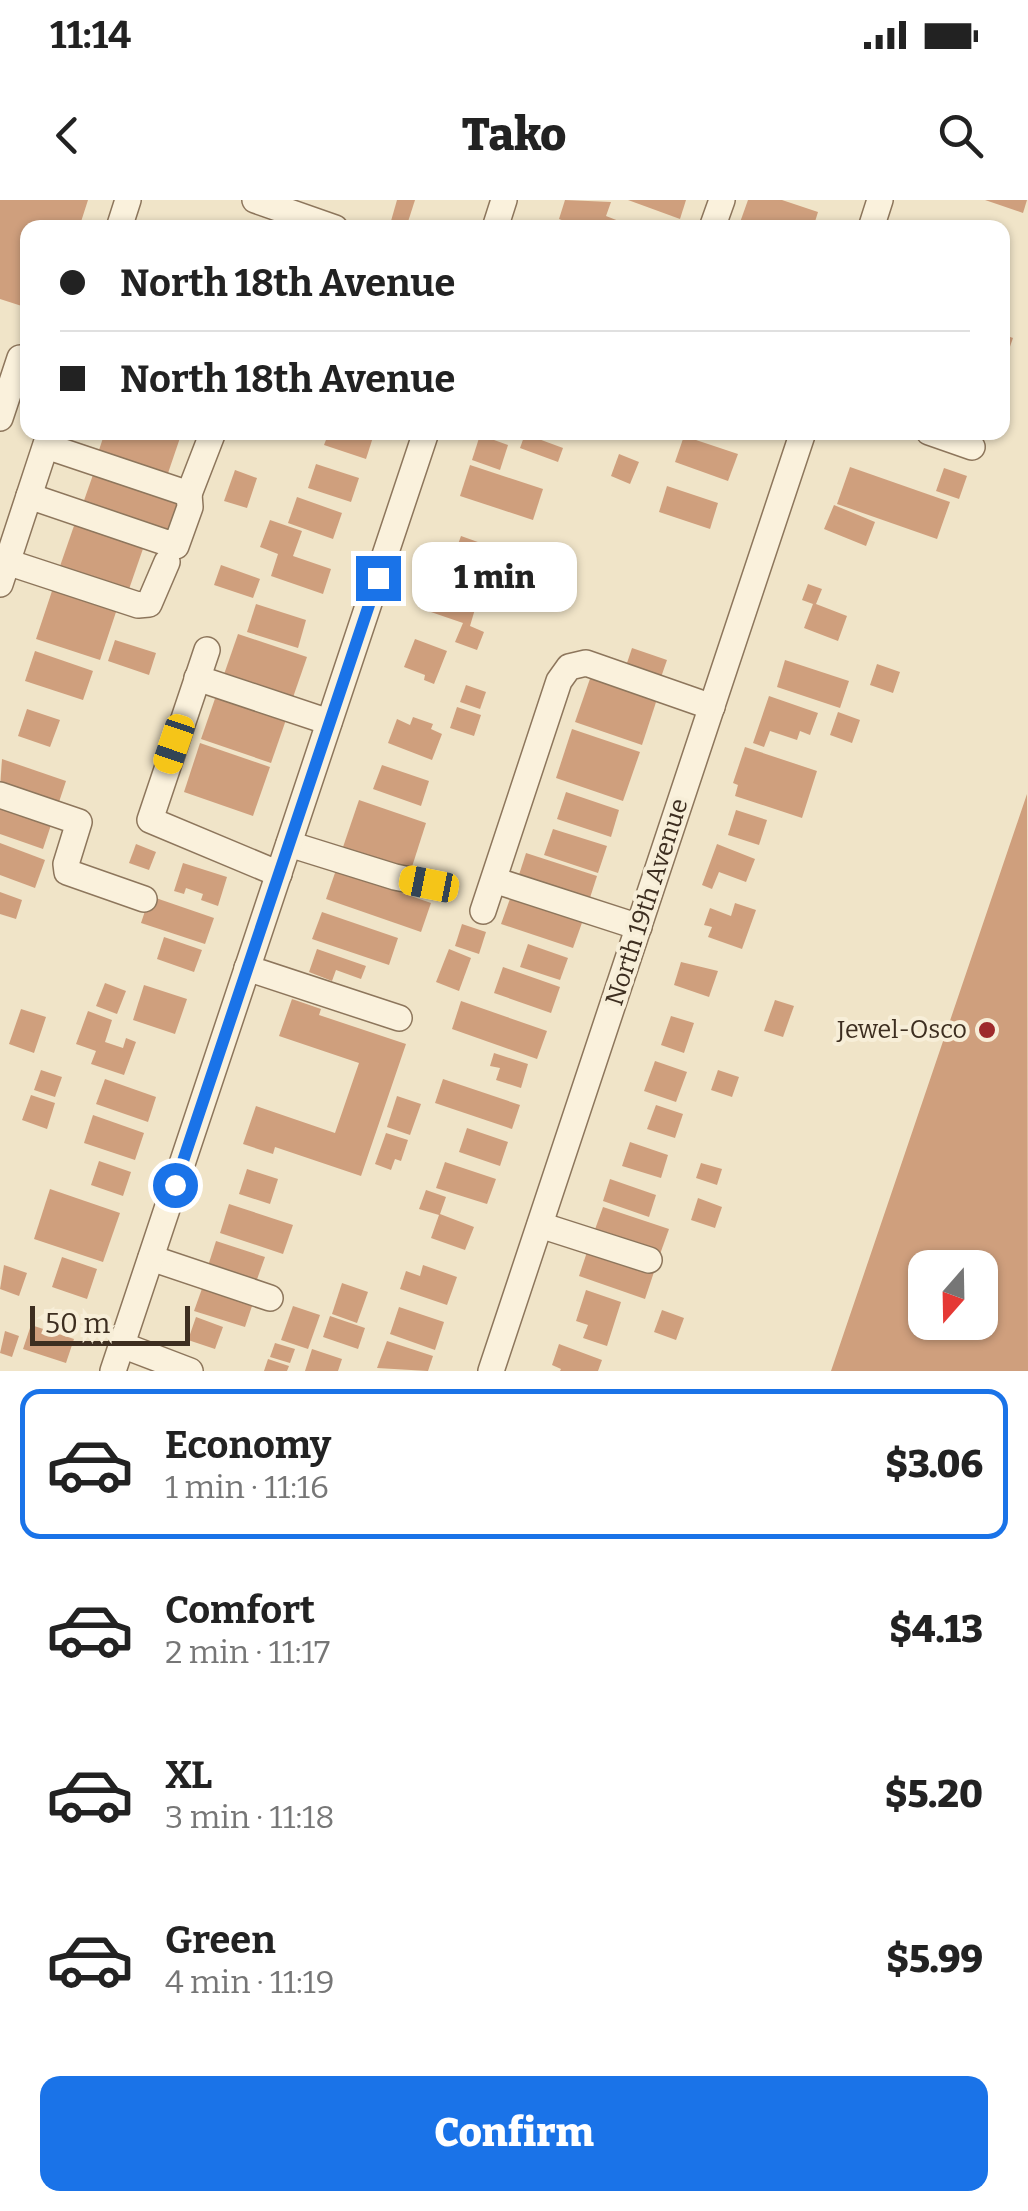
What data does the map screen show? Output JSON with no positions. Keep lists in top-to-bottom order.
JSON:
{
  "streets": {
    "street": ["North 19th Avenue"]
  },
  "places": ["Jewel-Osco"],
  "scale_bar": "50 m",
  "north": "bottom",
  "page": {
    "status": "11:14",
    "header": "Tako",
    "banner": ["North 18th Avenue", "North 18th Avenue"],
    "bubble": "1 min",
    "scale": "50 m",
    "list": [
      {
        "name": "Economy",
        "note": "1 min · 11:16",
        "value": "$3.06"
      },
      {
        "name": "Comfort",
        "note": "2 min · 11:17",
        "value": "$4.13"
      },
      {
        "name": "XL",
        "note": "3 min · 11:18",
        "value": "$5.20"
      },
      {
        "name": "Green",
        "note": "4 min · 11:19",
        "value": "$5.99"
      }
    ],
    "buttons": "Confirm"
  }
}
